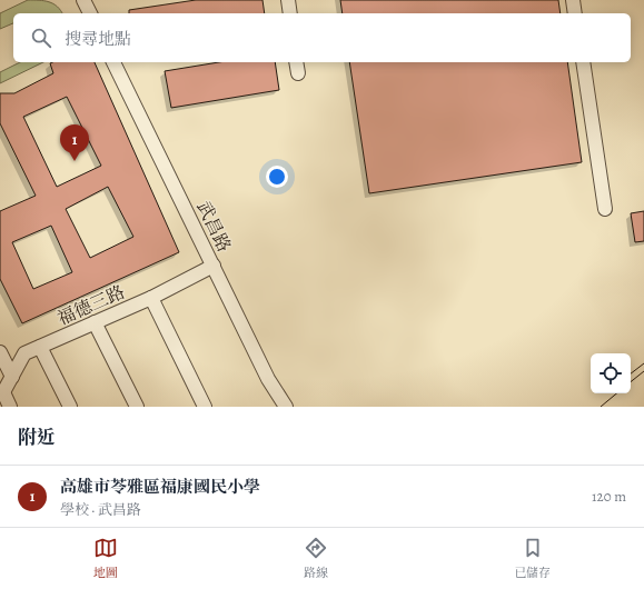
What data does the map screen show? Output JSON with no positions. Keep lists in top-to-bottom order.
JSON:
{
  "streets": {
    "street": ["武昌路", "福德三路"]
  },
  "crossings": [
    ["武昌路", "福德三路"]
  ],
  "page": {
    "search": "搜尋地點",
    "pins": "1",
    "heading": "附近",
    "list": [
      {
        "mark": "1",
        "name": "高雄市苓雅區福康國民小學",
        "note": "學校 · 武昌路",
        "value": "120 m"
      }
    ],
    "nav": ["地圖", "路線", "已儲存"]
  }
}
